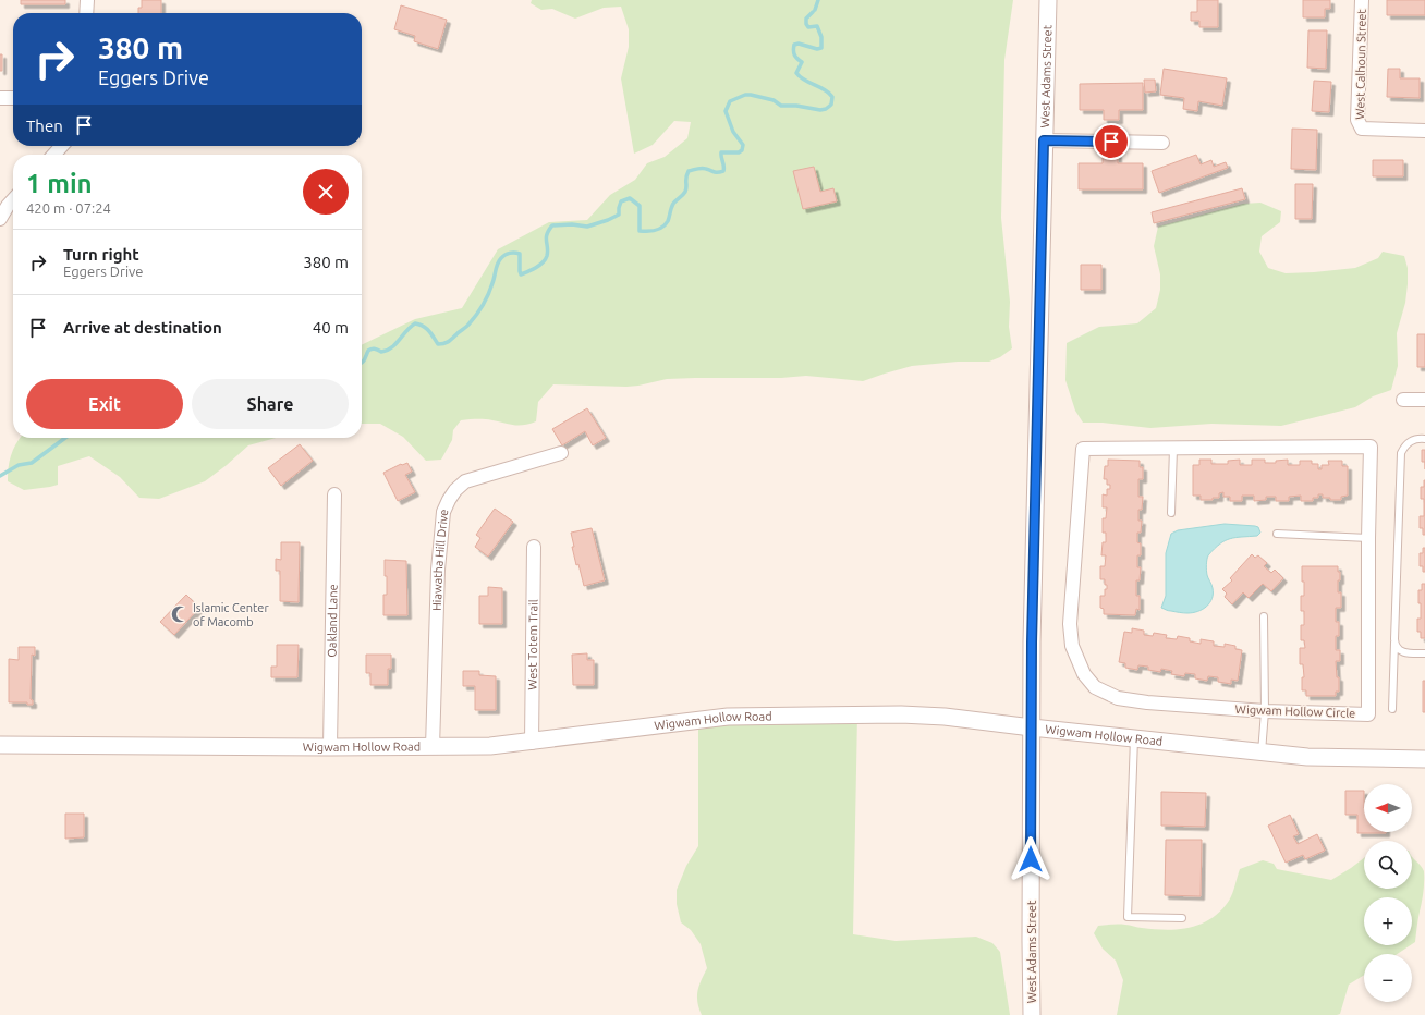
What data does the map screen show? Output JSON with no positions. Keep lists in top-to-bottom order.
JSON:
{
  "streets": {
    "street": [
      "West Calhoun Street",
      "West Adams Street",
      "Hiawatha Hill Drive",
      "Oakland Lane",
      "West Totem Trail",
      "Wigwam Hollow Circle",
      "Wigwam Hollow Road"
    ]
  },
  "crossings": [
    ["West Adams Street", "Wigwam Hollow Road"],
    ["Hiawatha Hill Drive", "Wigwam Hollow Road"],
    ["Oakland Lane", "Wigwam Hollow Road"],
    ["West Totem Trail", "Wigwam Hollow Road"]
  ],
  "places": {
    "mosque": ["Islamic Center of Macomb"]
  },
  "north": "left",
  "page": {
    "turn": ["380 m", "Eggers Drive"],
    "then": "Then",
    "heading": ["1 min", "420 m · 07:24"],
    "list": [
      {
        "name": "Turn right",
        "note": "Eggers Drive",
        "value": "380 m"
      },
      {
        "name": "Arrive at destination",
        "value": "40 m"
      }
    ],
    "buttons": ["Exit", "Share"],
    "map_buttons": ["+", "−"]
  }
}
